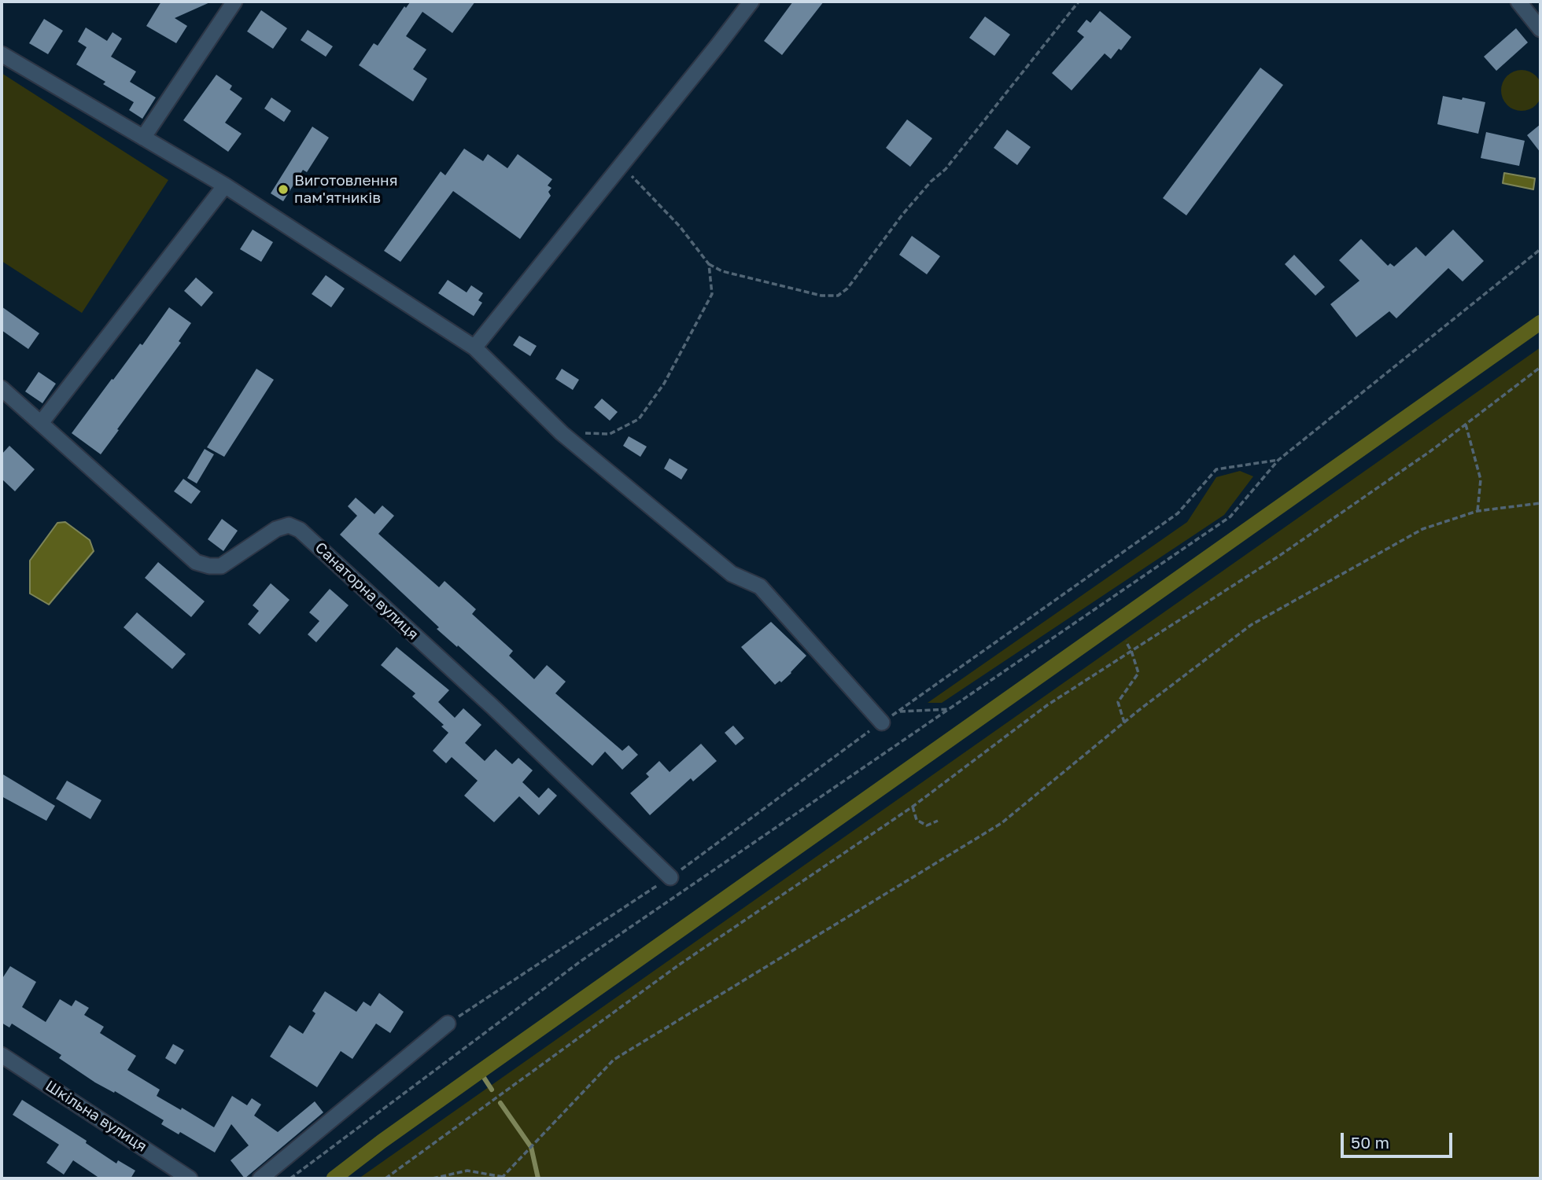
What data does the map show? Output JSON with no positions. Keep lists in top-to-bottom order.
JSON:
{
  "streets": {
    "street": ["Санаторна вулиця", "Шкільна вулиця"]
  },
  "places": ["Виготовлення пам'ятників"],
  "scale_bar": "50 m"
}
